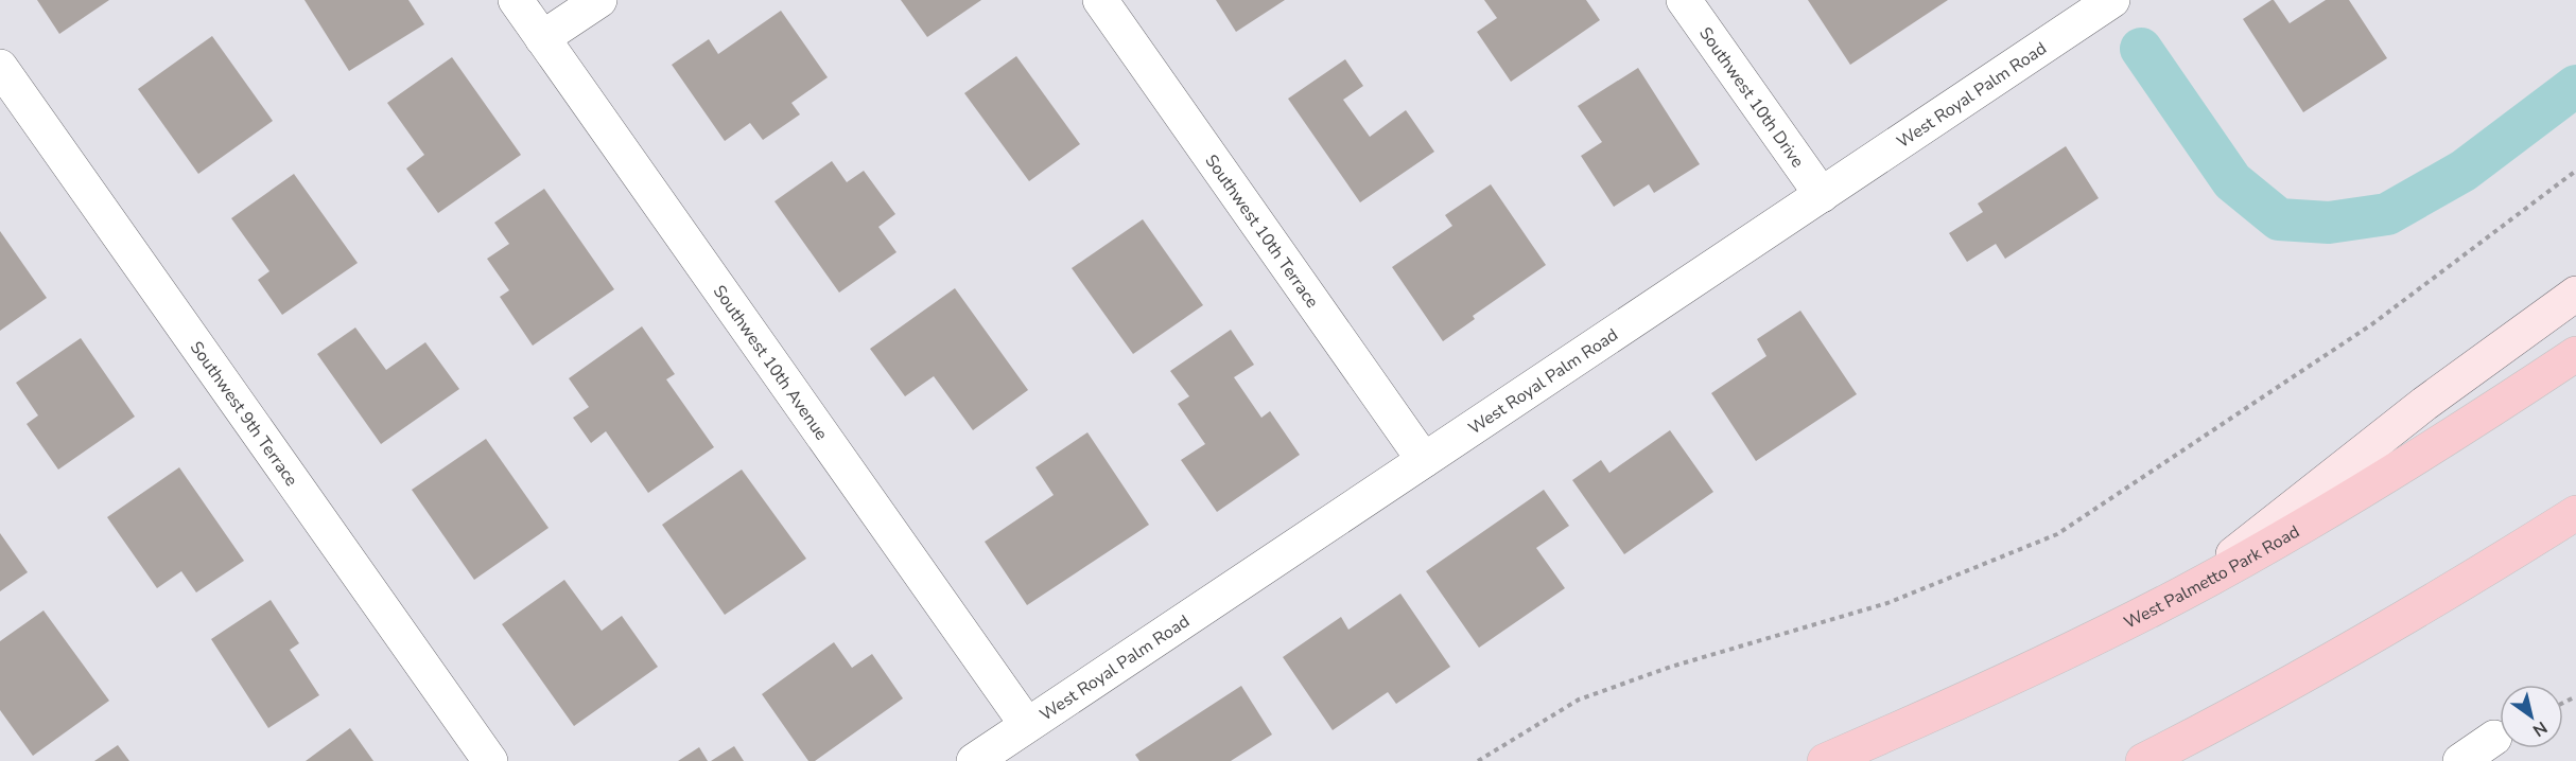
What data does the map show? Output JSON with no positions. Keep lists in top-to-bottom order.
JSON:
{
  "streets": {
    "main road": ["West Palmetto Park Road"],
    "street": [
      "West Royal Palm Road",
      "Southwest 10th Drive",
      "Southwest 10th Terrace",
      "Southwest 10th Avenue",
      "Southwest 9th Terrace"
    ]
  },
  "crossings": [
    ["West Royal Palm Road", "Southwest 10th Drive"],
    ["West Royal Palm Road", "Southwest 10th Terrace"],
    ["West Royal Palm Road", "Southwest 10th Avenue"]
  ],
  "north": "bottom right"
}
